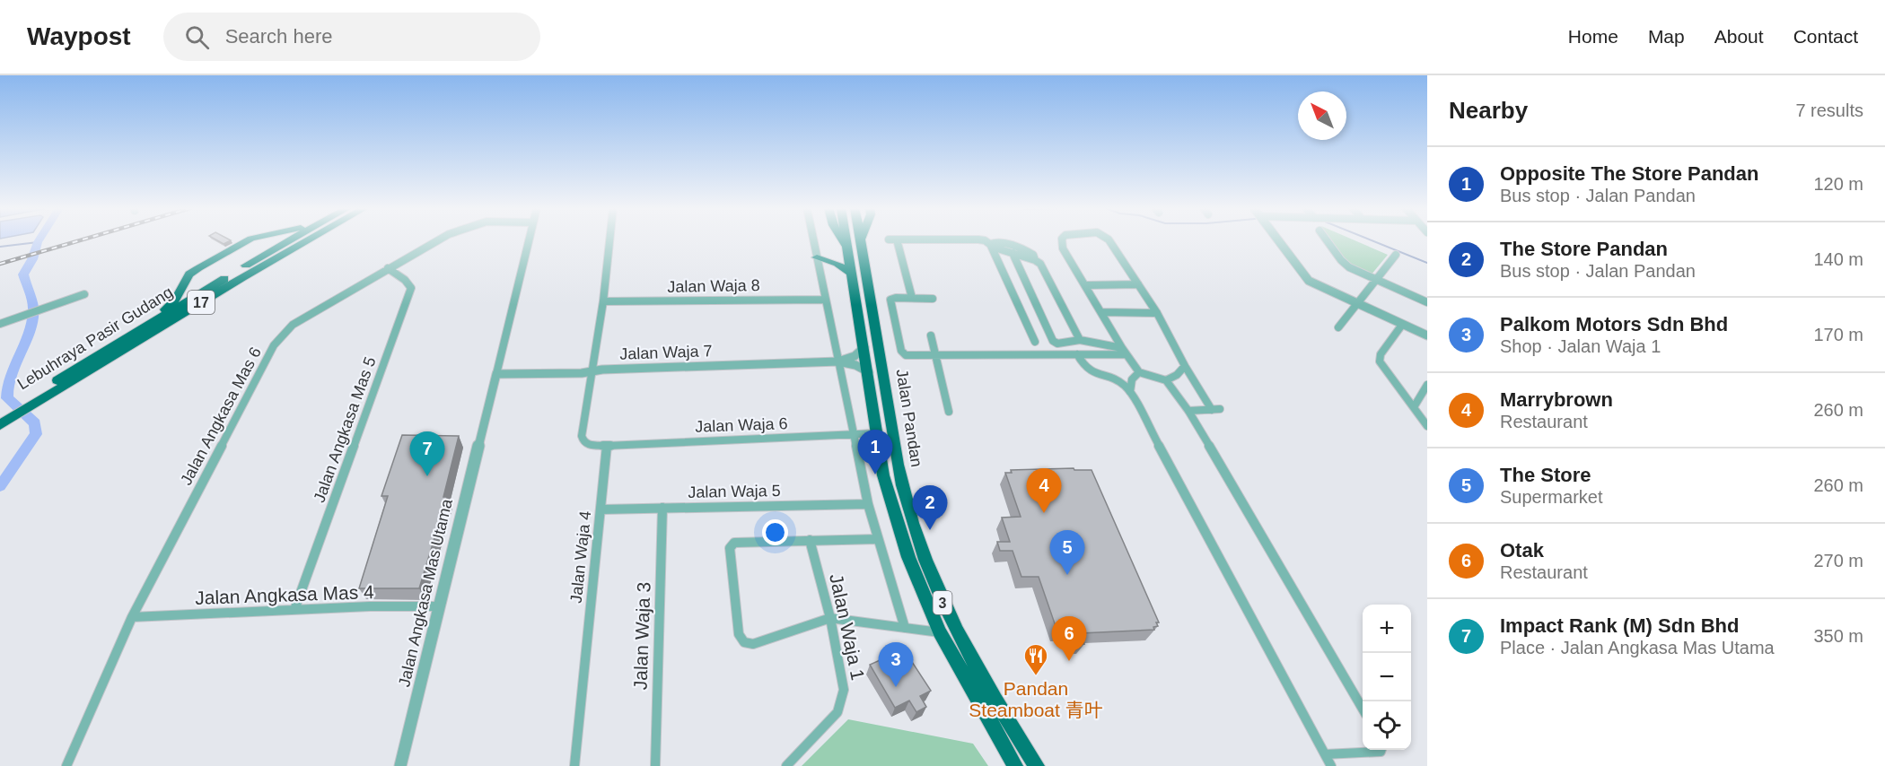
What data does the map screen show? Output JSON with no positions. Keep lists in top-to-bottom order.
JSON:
{
  "streets": {
    "highway": [
      "17",
      "Lebuhraya Pasir Gudang",
      "Jalan Pandan",
      "3"
    ],
    "street": [
      "Jalan Waja 8",
      "Jalan Waja 7",
      "Jalan Angkasa Mas 6",
      "Jalan Waja 6",
      "Jalan Angkasa Mas 5",
      "Jalan Waja 5",
      "Jalan Waja 4",
      "Jalan Angkasa Mas Utama",
      "Jalan Angkasa Mas 4",
      "Jalan Waja 1",
      "Jalan Waja 3"
    ]
  },
  "crossings": [
    ["Jalan Waja 7", "Jalan Pandan"],
    ["Jalan Waja 7", "Jalan Angkasa Mas Utama"],
    ["Jalan Angkasa Mas 6", "Jalan Angkasa Mas 5"],
    ["Jalan Angkasa Mas 6", "Jalan Angkasa Mas 4"],
    ["Jalan Pandan", "Jalan Waja 6"],
    ["Jalan Waja 6", "Jalan Waja 4"],
    ["Jalan Angkasa Mas 5", "Jalan Angkasa Mas 4"],
    ["Jalan Waja 5", "Jalan Waja 4"],
    ["Jalan Waja 5", "Jalan Waja 3"],
    ["Jalan Angkasa Mas Utama", "Jalan Angkasa Mas 4"]
  ],
  "places": {
    "restaurant": ["Pandan Steamboat 青叶"]
  },
  "north": "top left",
  "page": {
    "header": "Waypost",
    "search": "Search here",
    "nav": [
      "Home",
      "Map",
      "About",
      "Contact"
    ],
    "heading": ["Nearby", "7 results"],
    "list": [
      {
        "mark": "1",
        "name": "Opposite The Store Pandan",
        "note": "Bus stop · Jalan Pandan",
        "value": "120 m"
      },
      {
        "mark": "2",
        "name": "The Store Pandan",
        "note": "Bus stop · Jalan Pandan",
        "value": "140 m"
      },
      {
        "mark": "3",
        "name": "Palkom Motors Sdn Bhd",
        "note": "Shop · Jalan Waja 1",
        "value": "170 m"
      },
      {
        "mark": "4",
        "name": "Marrybrown",
        "note": "Restaurant",
        "value": "260 m"
      },
      {
        "mark": "5",
        "name": "The Store",
        "note": "Supermarket",
        "value": "260 m"
      },
      {
        "mark": "6",
        "name": "Otak",
        "note": "Restaurant",
        "value": "270 m"
      },
      {
        "mark": "7",
        "name": "Impact Rank (M) Sdn Bhd",
        "note": "Place · Jalan Angkasa Mas Utama",
        "value": "350 m"
      }
    ],
    "pins": [
      "1",
      "7",
      "4",
      "2",
      "5",
      "6",
      "3"
    ],
    "map_buttons": ["+", "−"]
  }
}
